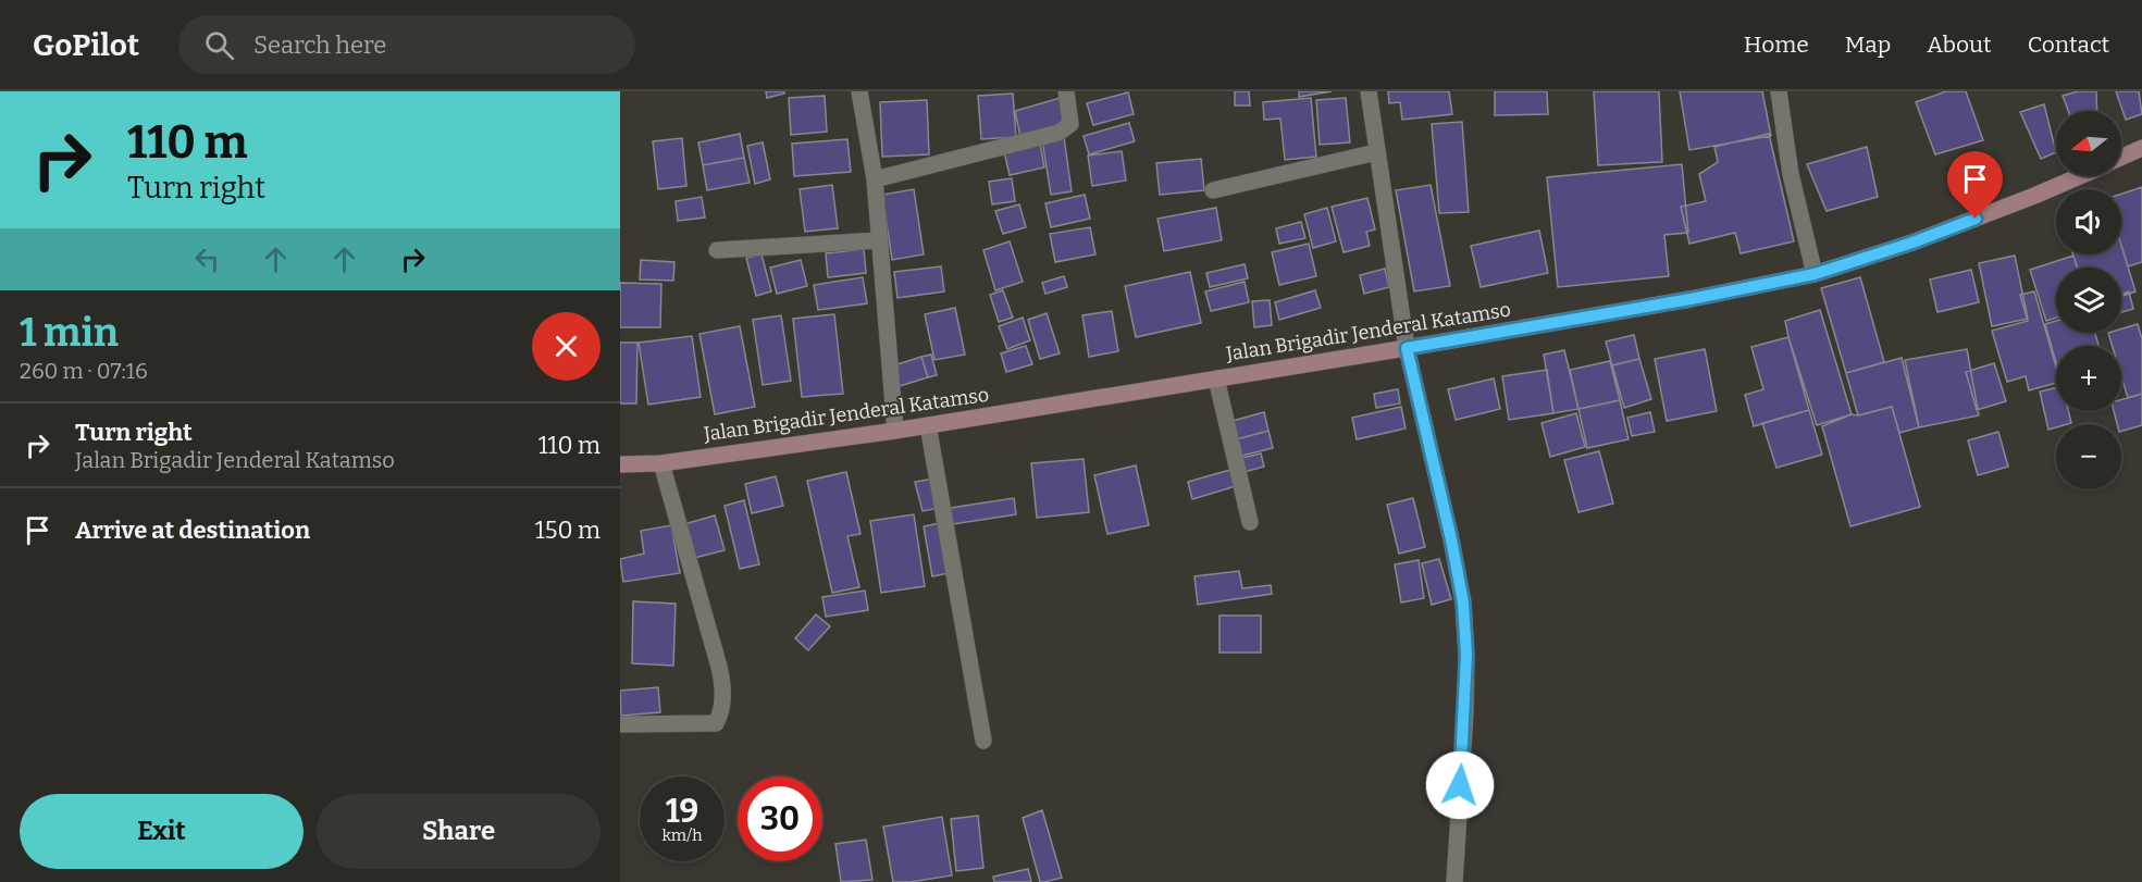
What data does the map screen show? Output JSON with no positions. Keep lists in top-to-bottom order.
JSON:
{
  "streets": {
    "main road": ["Jalan Brigadir Jenderal Katamso"]
  },
  "north": "left",
  "page": {
    "header": "GoPilot",
    "search": "Search here",
    "nav": [
      "Home",
      "Map",
      "About",
      "Contact"
    ],
    "turn": ["110 m", "Turn right"],
    "map_buttons": ["+", "−"],
    "heading": ["1 min", "260 m · 07:16"],
    "list": [
      {
        "name": "Turn right",
        "note": "Jalan Brigadir Jenderal Katamso",
        "value": "110 m"
      },
      {
        "name": "Arrive at destination",
        "value": "150 m"
      }
    ],
    "speed": "19 km/h",
    "limit": "30",
    "buttons": ["Exit", "Share"]
  }
}
